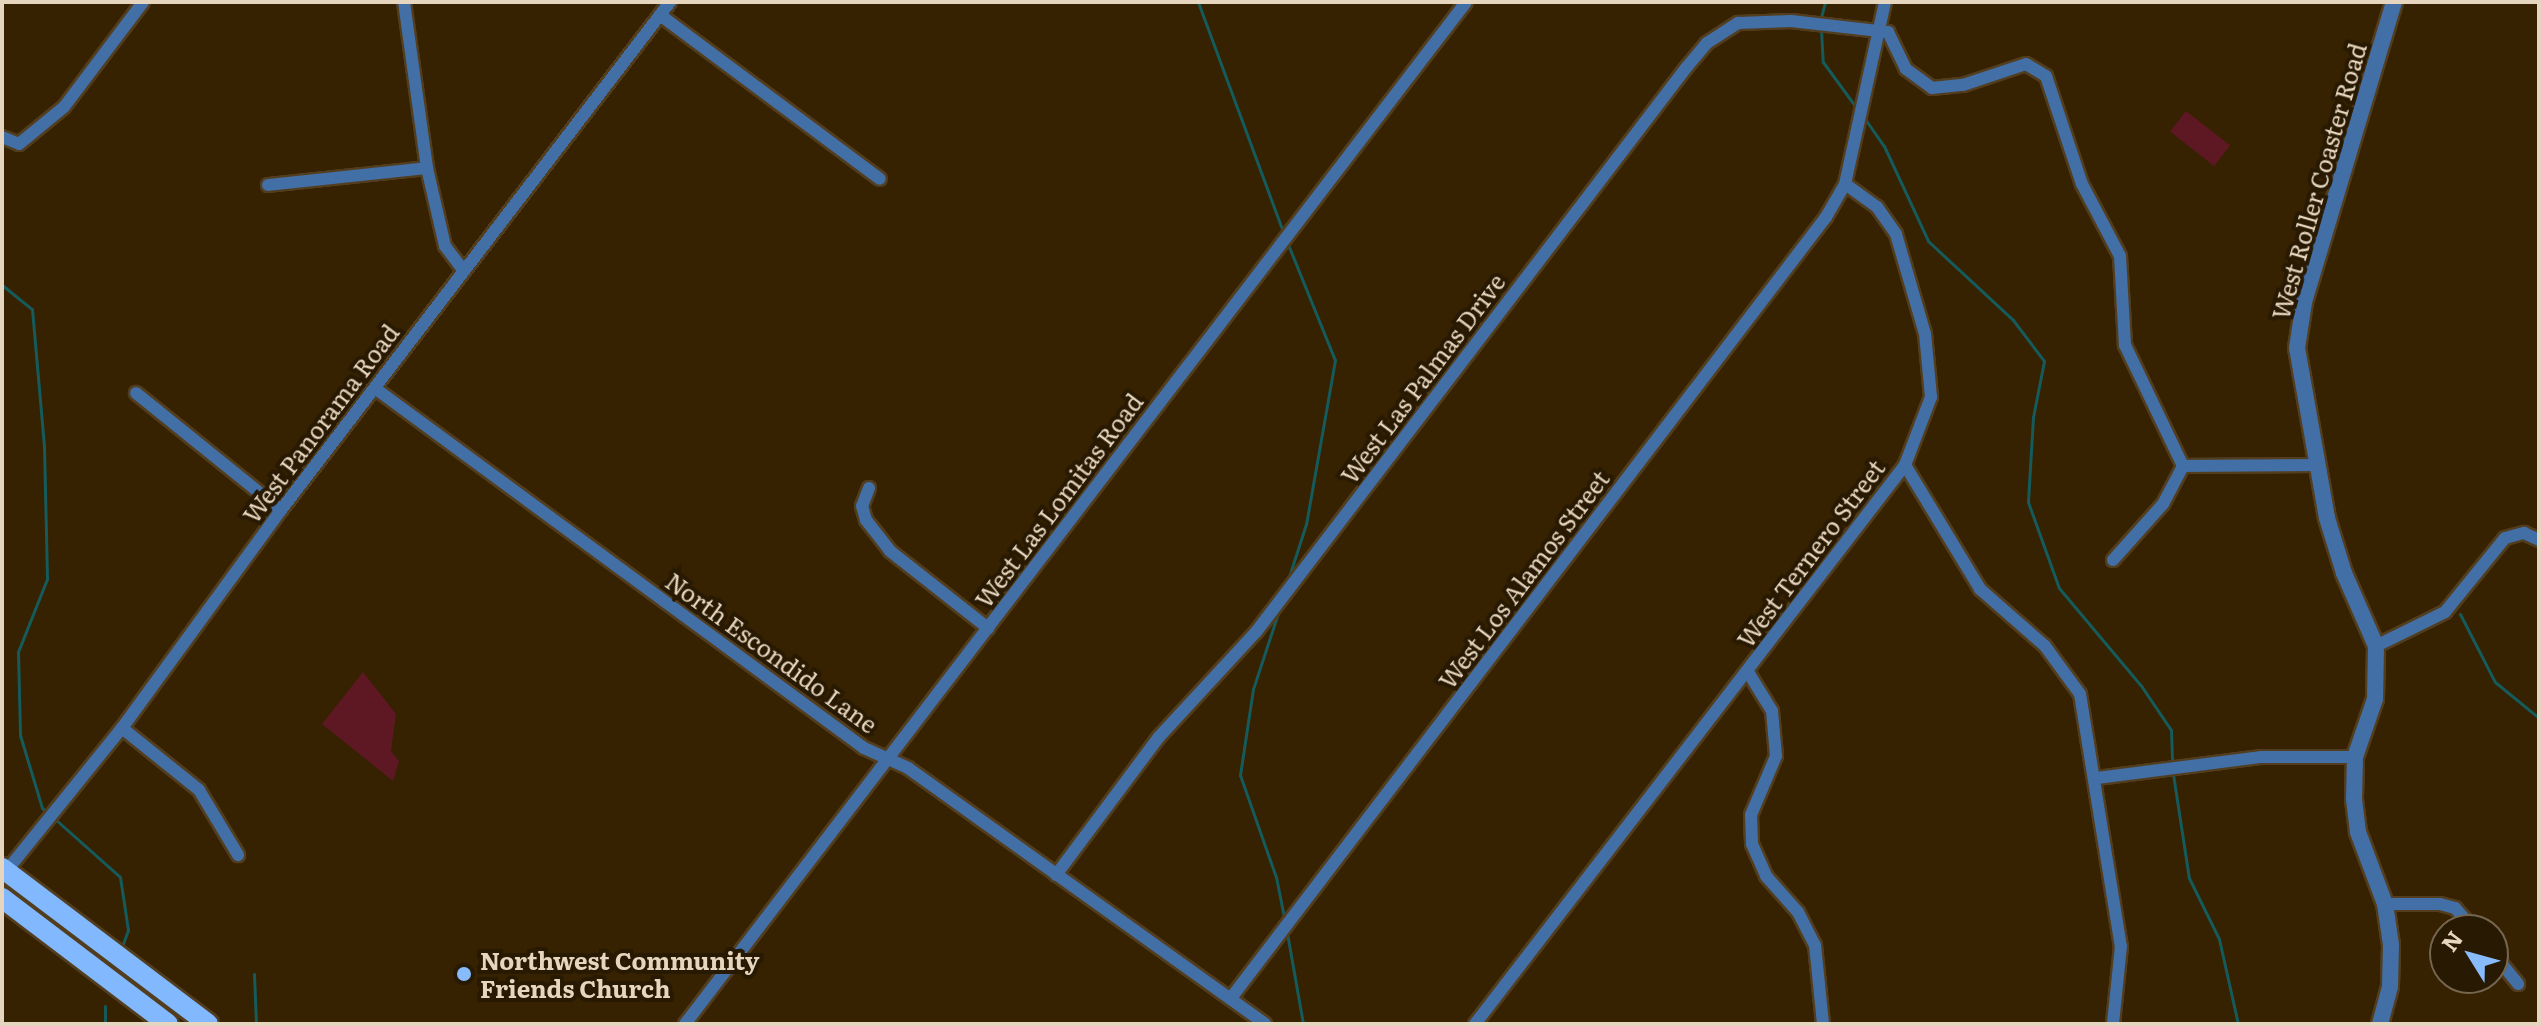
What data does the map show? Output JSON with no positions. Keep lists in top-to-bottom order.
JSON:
{
  "streets": {
    "street": [
      "West Roller Coaster Road",
      "West Las Palmas Drive",
      "West Panorama Road",
      "West Las Lomitas Road",
      "West Ternero Street",
      "West Los Alamos Street",
      "North Escondido Lane"
    ]
  },
  "crossings": [
    ["West Las Palmas Drive", "North Escondido Lane"],
    ["West Panorama Road", "North Escondido Lane"],
    ["West Las Lomitas Road", "North Escondido Lane"],
    ["West Ternero Street", "West Los Alamos Street"],
    ["West Los Alamos Street", "North Escondido Lane"]
  ],
  "places": ["Northwest Community Friends Church"],
  "north": "top left"
}
